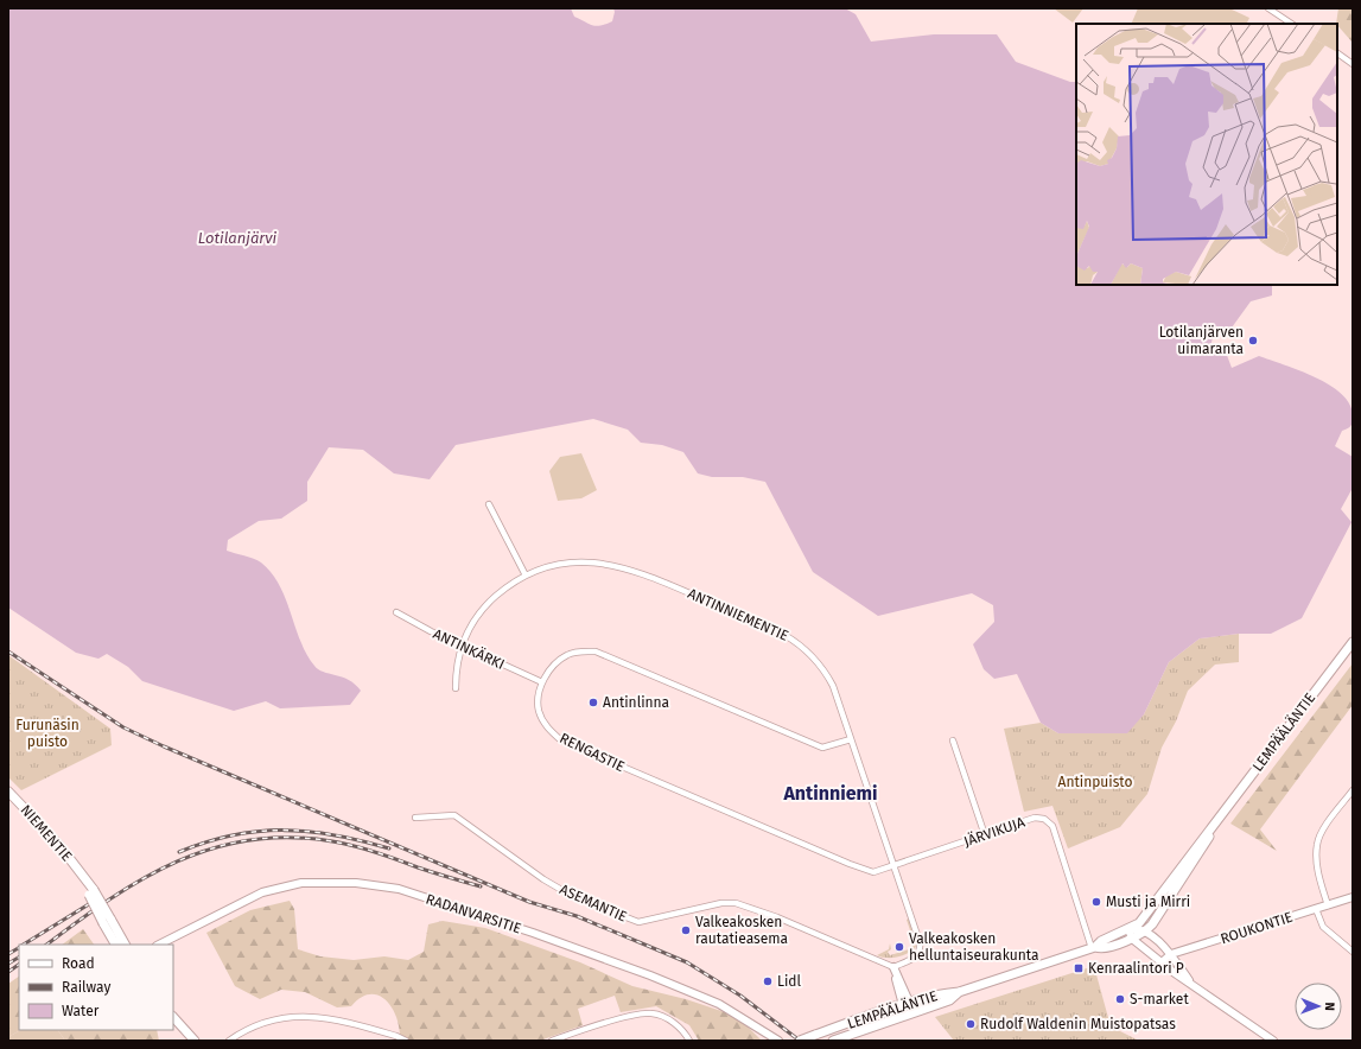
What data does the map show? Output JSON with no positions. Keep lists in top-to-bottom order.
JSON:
{
  "streets": {
    "main road": ["LEMPÄÄLÄNTIE", "NIEMENTIE"],
    "street": [
      "ANTINNIEMENTIE",
      "ANTINKÄRKI",
      "RENGASTIE",
      "JÄRVIKUJA",
      "ASEMANTIE",
      "RADANVARSITIE",
      "ROUKONTIE"
    ]
  },
  "crossings": [
    ["ANTINNIEMENTIE", "ANTINKÄRKI"],
    ["ANTINNIEMENTIE", "RENGASTIE"],
    ["ANTINNIEMENTIE", "JÄRVIKUJA"],
    ["ANTINNIEMENTIE", "ASEMANTIE"],
    ["ANTINKÄRKI", "RENGASTIE"],
    ["LEMPÄÄLÄNTIE", "JÄRVIKUJA"],
    ["RENGASTIE", "JÄRVIKUJA"]
  ],
  "districts": ["Antinniemi"],
  "water": ["Lotilanjärvi"],
  "parks": ["Furunäsin puisto", "Antinpuisto"],
  "places": {
    "other": [
      "Lotilanjärven uimaranta",
      "Antinlinna",
      "Musti ja Mirri",
      "Valkeakosken rautatieasema",
      "Valkeakosken helluntaiseurakunta",
      "Lidl",
      "S-market",
      "Rudolf Waldenin Muistopatsas"
    ],
    "transit": ["Kenraalintori P"]
  },
  "legend": ["Road", "Railway", "Water"],
  "north": "right"
}
